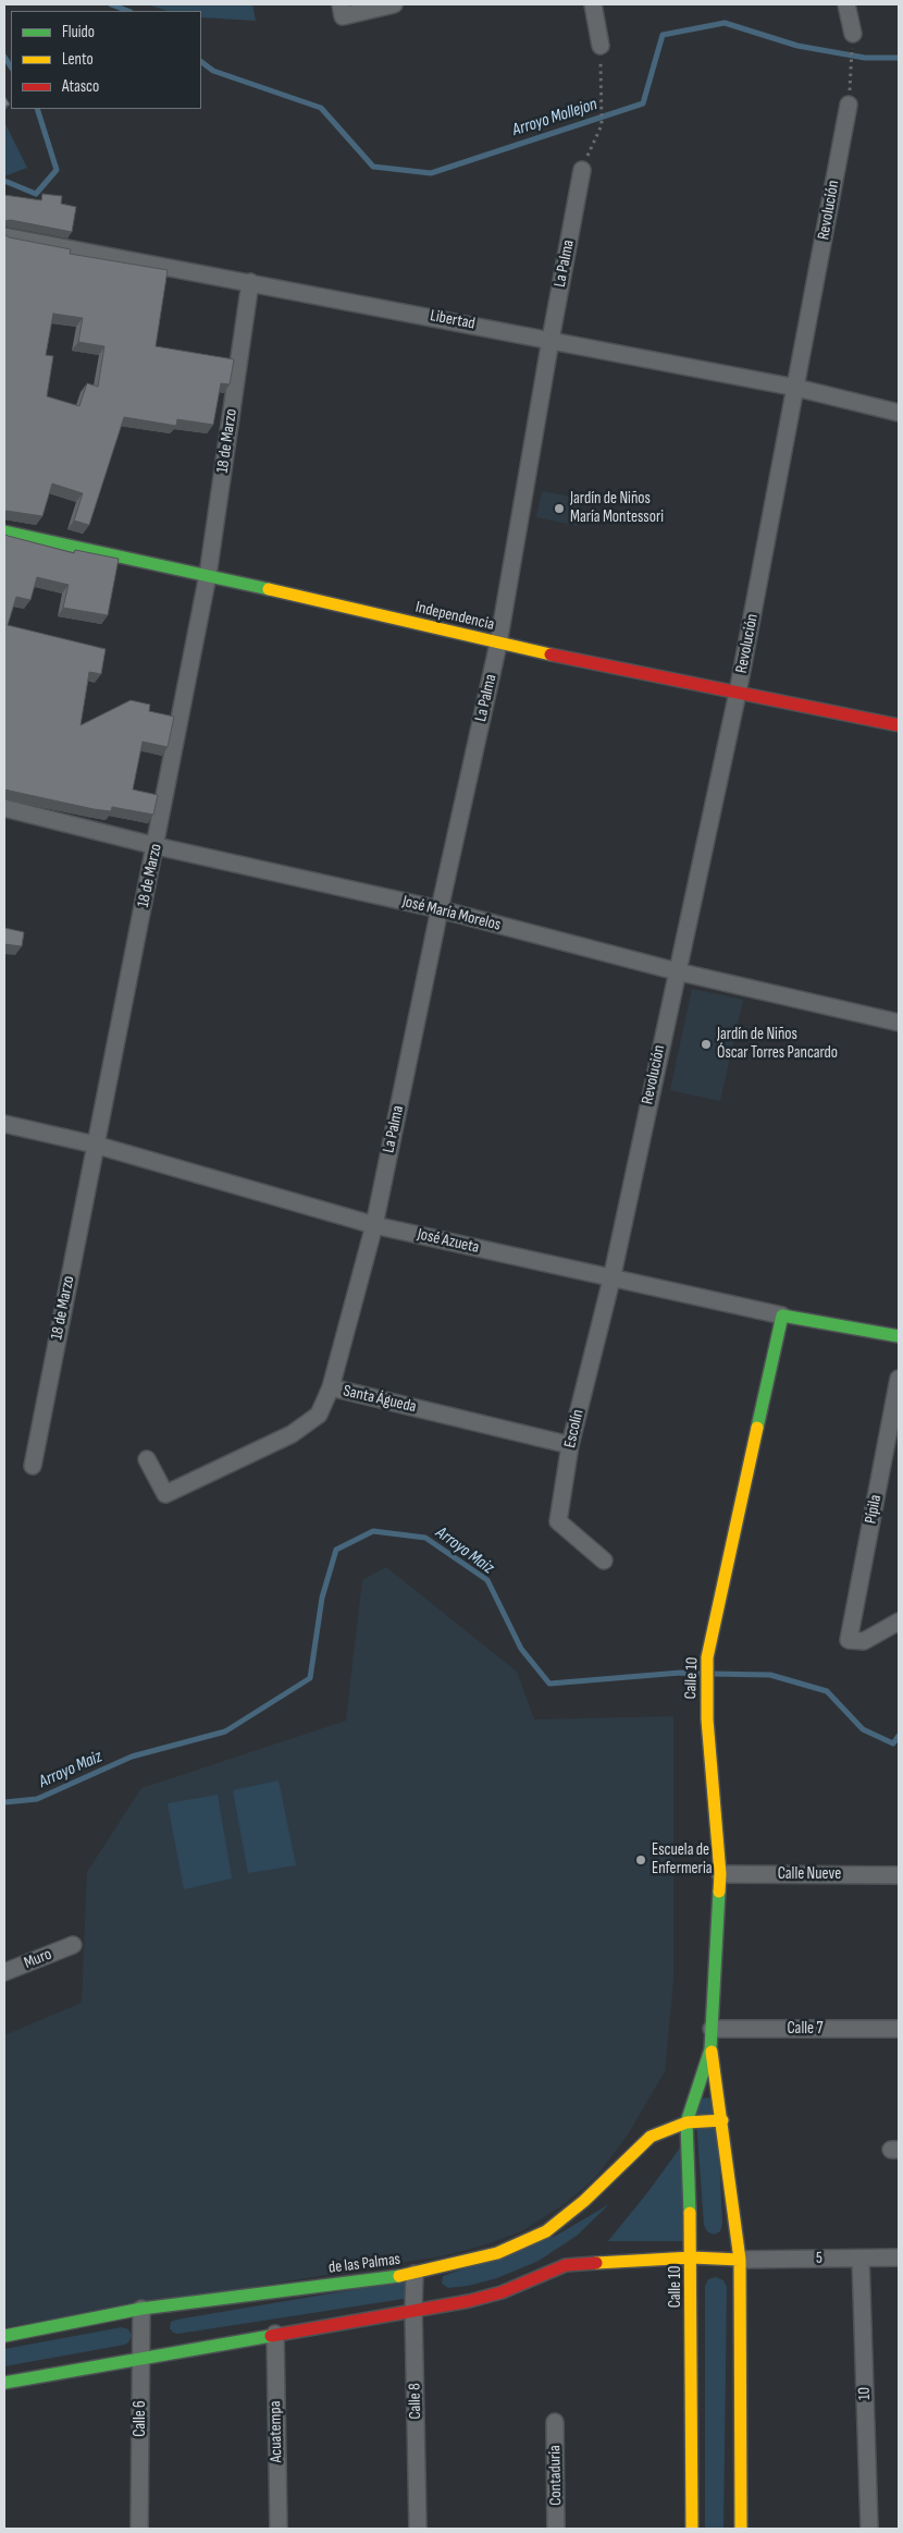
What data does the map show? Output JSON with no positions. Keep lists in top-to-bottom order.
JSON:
{
  "streets": {
    "main road": [
      "Independencia",
      "José Azueta",
      "Calle 10",
      "de las Palmas"
    ],
    "street": [
      "Revolución",
      "La Palma",
      "Libertad",
      "18 de Marzo",
      "José María Morelos",
      "Santa Águeda",
      "Escolín",
      "Pípila",
      "Calle Nueve",
      "Muro",
      "Calle 7",
      "5",
      "10",
      "Calle 8",
      "Calle 6",
      "Acuatempa",
      "Contaduría"
    ]
  },
  "crossings": [
    ["Revolución", "Libertad"],
    ["Revolución", "Independencia"],
    ["Revolución", "José María Morelos"],
    ["Revolución", "José Azueta"],
    ["Revolución", "Escolín"],
    ["La Palma", "Libertad"],
    ["La Palma", "Independencia"],
    ["La Palma", "José María Morelos"],
    ["La Palma", "José Azueta"],
    ["La Palma", "Santa Águeda"],
    ["Libertad", "18 de Marzo"],
    ["18 de Marzo", "Independencia"],
    ["18 de Marzo", "José María Morelos"],
    ["18 de Marzo", "José Azueta"],
    ["José Azueta", "Escolín"],
    ["José Azueta", "Calle 10"],
    ["Santa Águeda", "Escolín"],
    ["Calle 10", "Calle Nueve"],
    ["Calle 10", "Calle 7"],
    ["Calle 10", "5"],
    ["Calle 10", "de las Palmas"],
    ["5", "10"],
    ["de las Palmas", "Calle 8"],
    ["de las Palmas", "Calle 6"]
  ],
  "water": ["Arroyo Mollejon", "Arroyo Maiz"],
  "places": ["Jardín de Niños María Montessori", "Jardín de Niños Óscar Torres Pancardo", "Escuela de Enfermeria"],
  "legend": ["Fluido", "Lento", "Atasco"]
}
